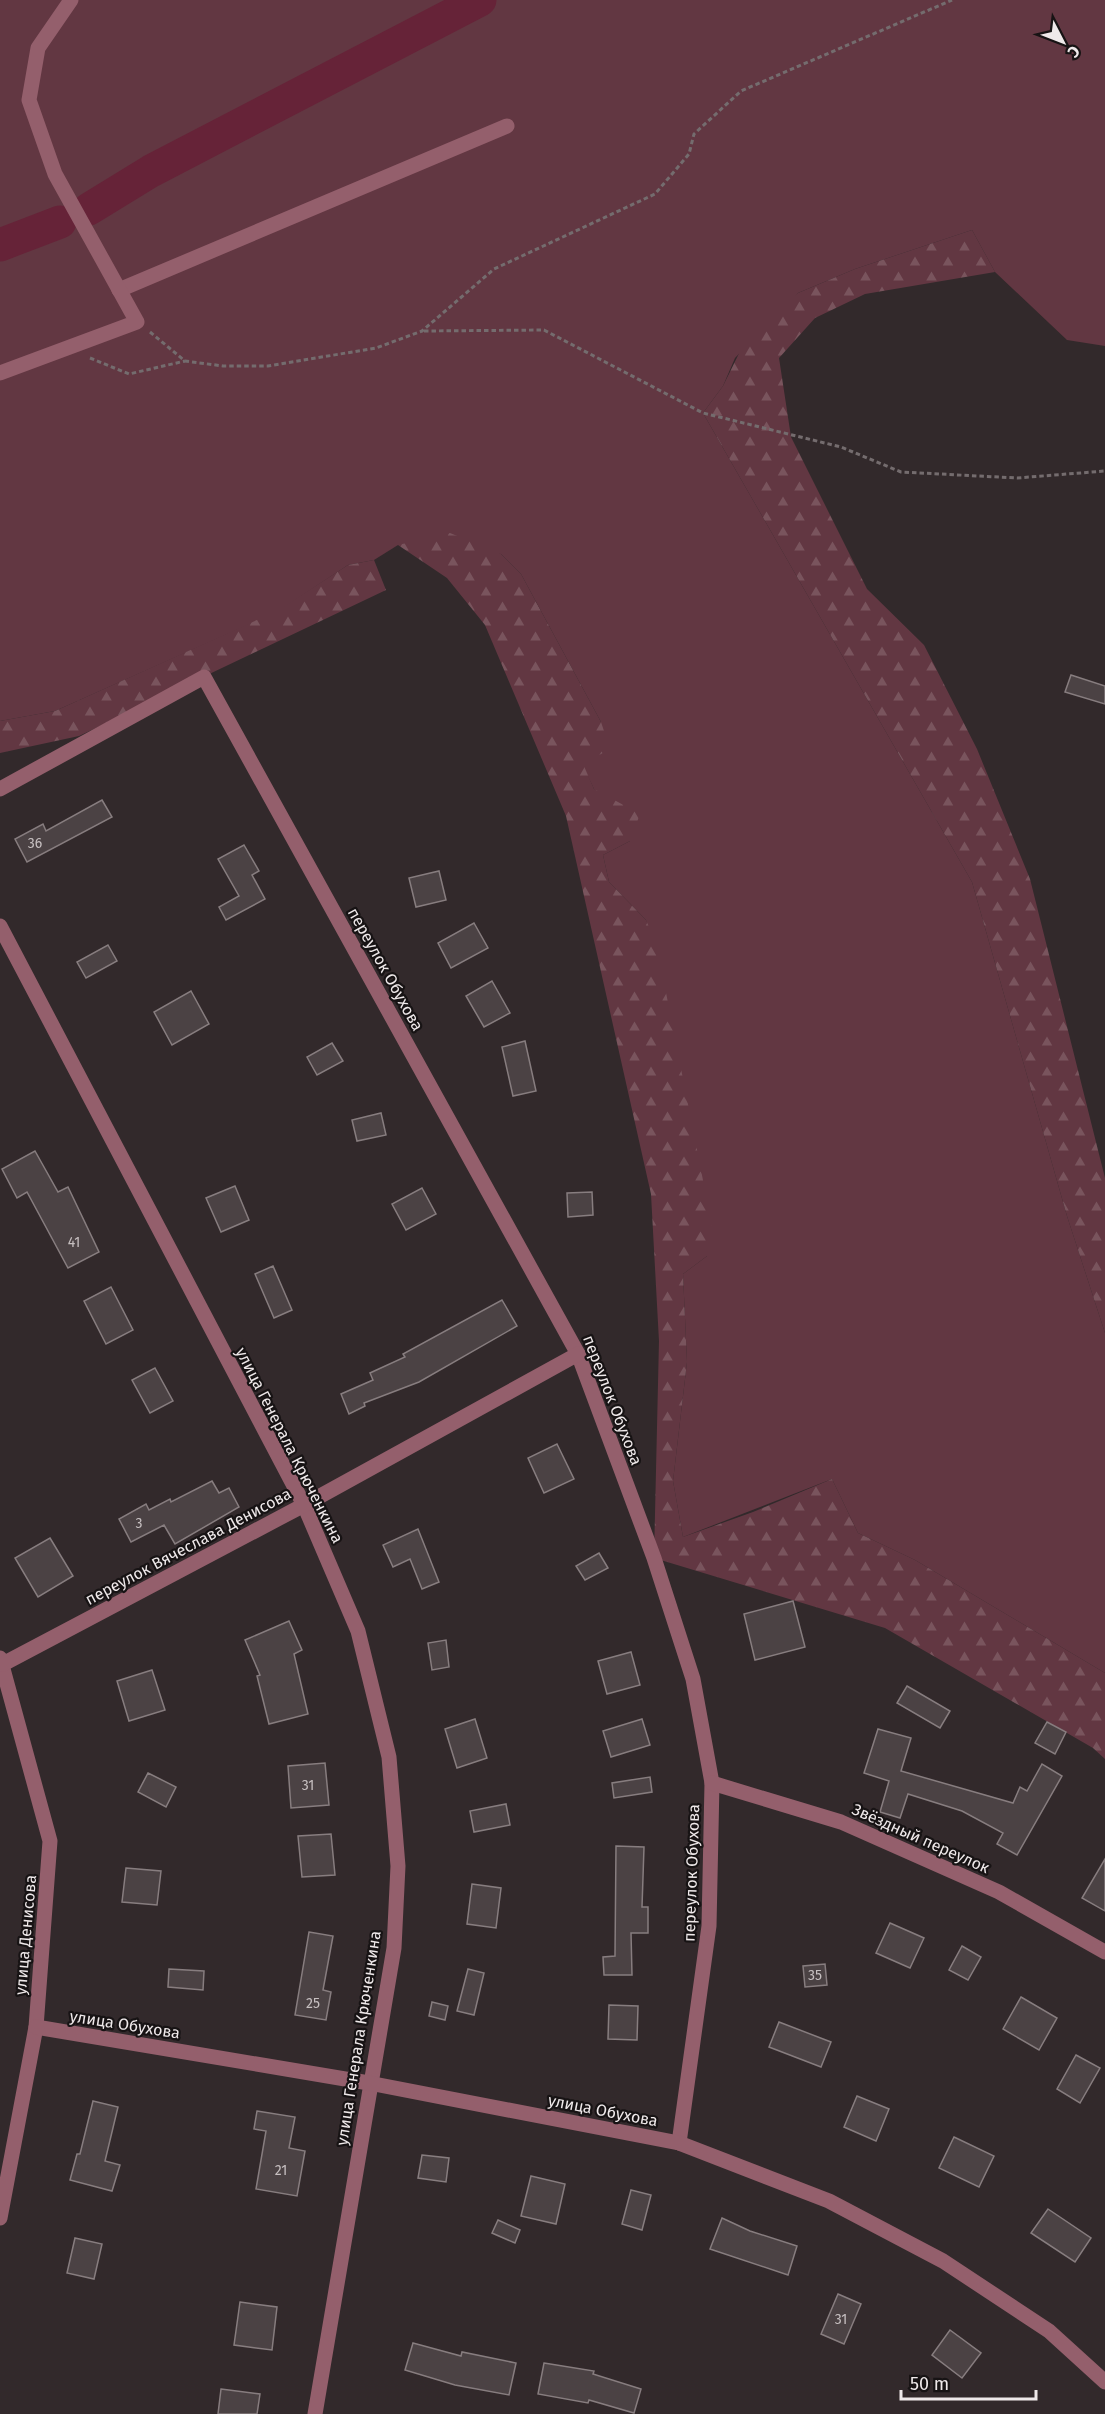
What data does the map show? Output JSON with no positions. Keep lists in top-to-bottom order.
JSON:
{
  "streets": {
    "street": [
      "переулок Обухова",
      "улица Генерала Крюченкина",
      "переулок Вячеслава Денисова",
      "Звёздный переулок",
      "улица Денисова",
      "улица Обухова"
    ]
  },
  "crossings": [
    ["переулок Обухова", "переулок Вячеслава Денисова"],
    ["переулок Обухова", "Звёздный переулок"],
    ["переулок Обухова", "улица Обухова"],
    ["улица Генерала Крюченкина", "переулок Вячеслава Денисова"],
    ["улица Генерала Крюченкина", "улица Обухова"],
    ["переулок Вячеслава Денисова", "улица Денисова"],
    ["улица Денисова", "улица Обухова"]
  ],
  "house_numbers": [
    "36",
    "41",
    "3",
    "31",
    "35",
    "25",
    "21",
    "31"
  ],
  "scale_bar": "50 m",
  "north": "bottom right"
}
